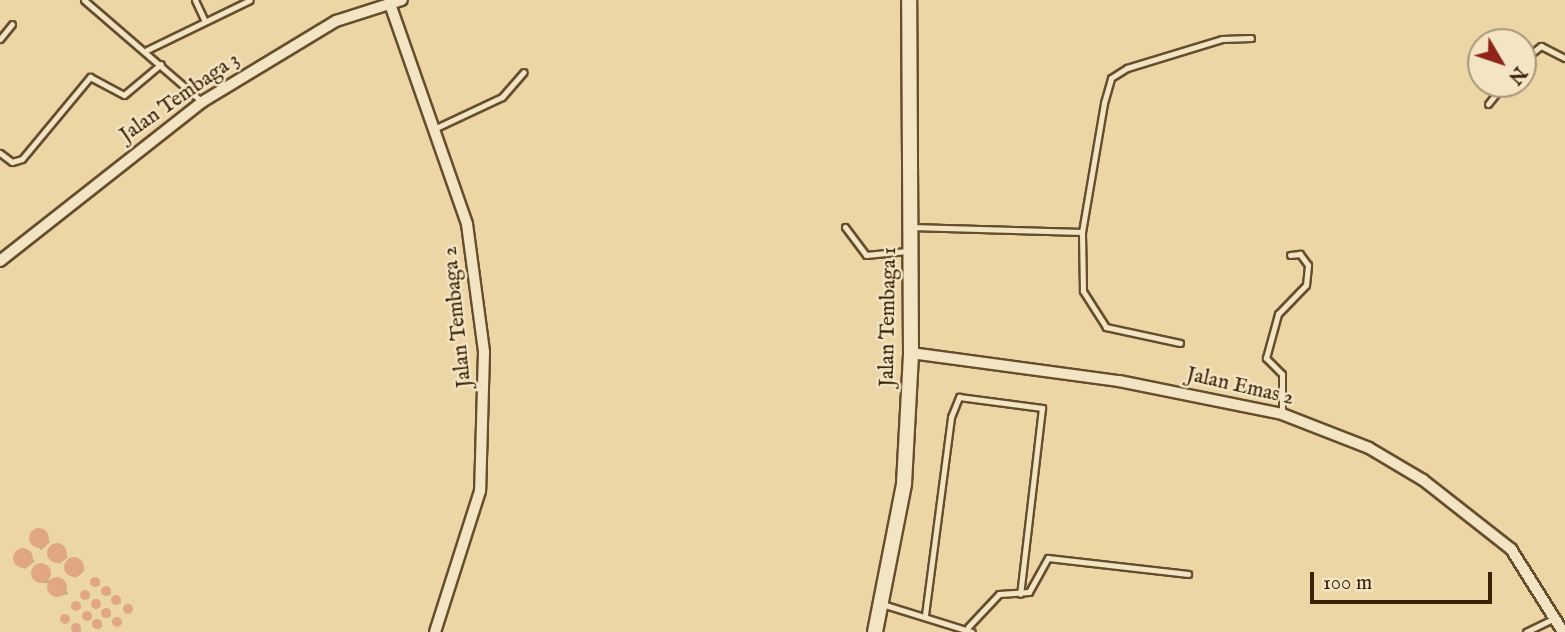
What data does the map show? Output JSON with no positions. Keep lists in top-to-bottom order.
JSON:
{
  "streets": {
    "street": [
      "Jalan Tembaga 3",
      "Jalan Tembaga 2",
      "Jalan Tembaga 1",
      "Jalan Emas 2"
    ]
  },
  "crossings": [
    ["Jalan Tembaga 3", "Jalan Tembaga 2"],
    ["Jalan Tembaga 1", "Jalan Emas 2"]
  ],
  "scale_bar": "100 m",
  "north": "bottom right"
}
